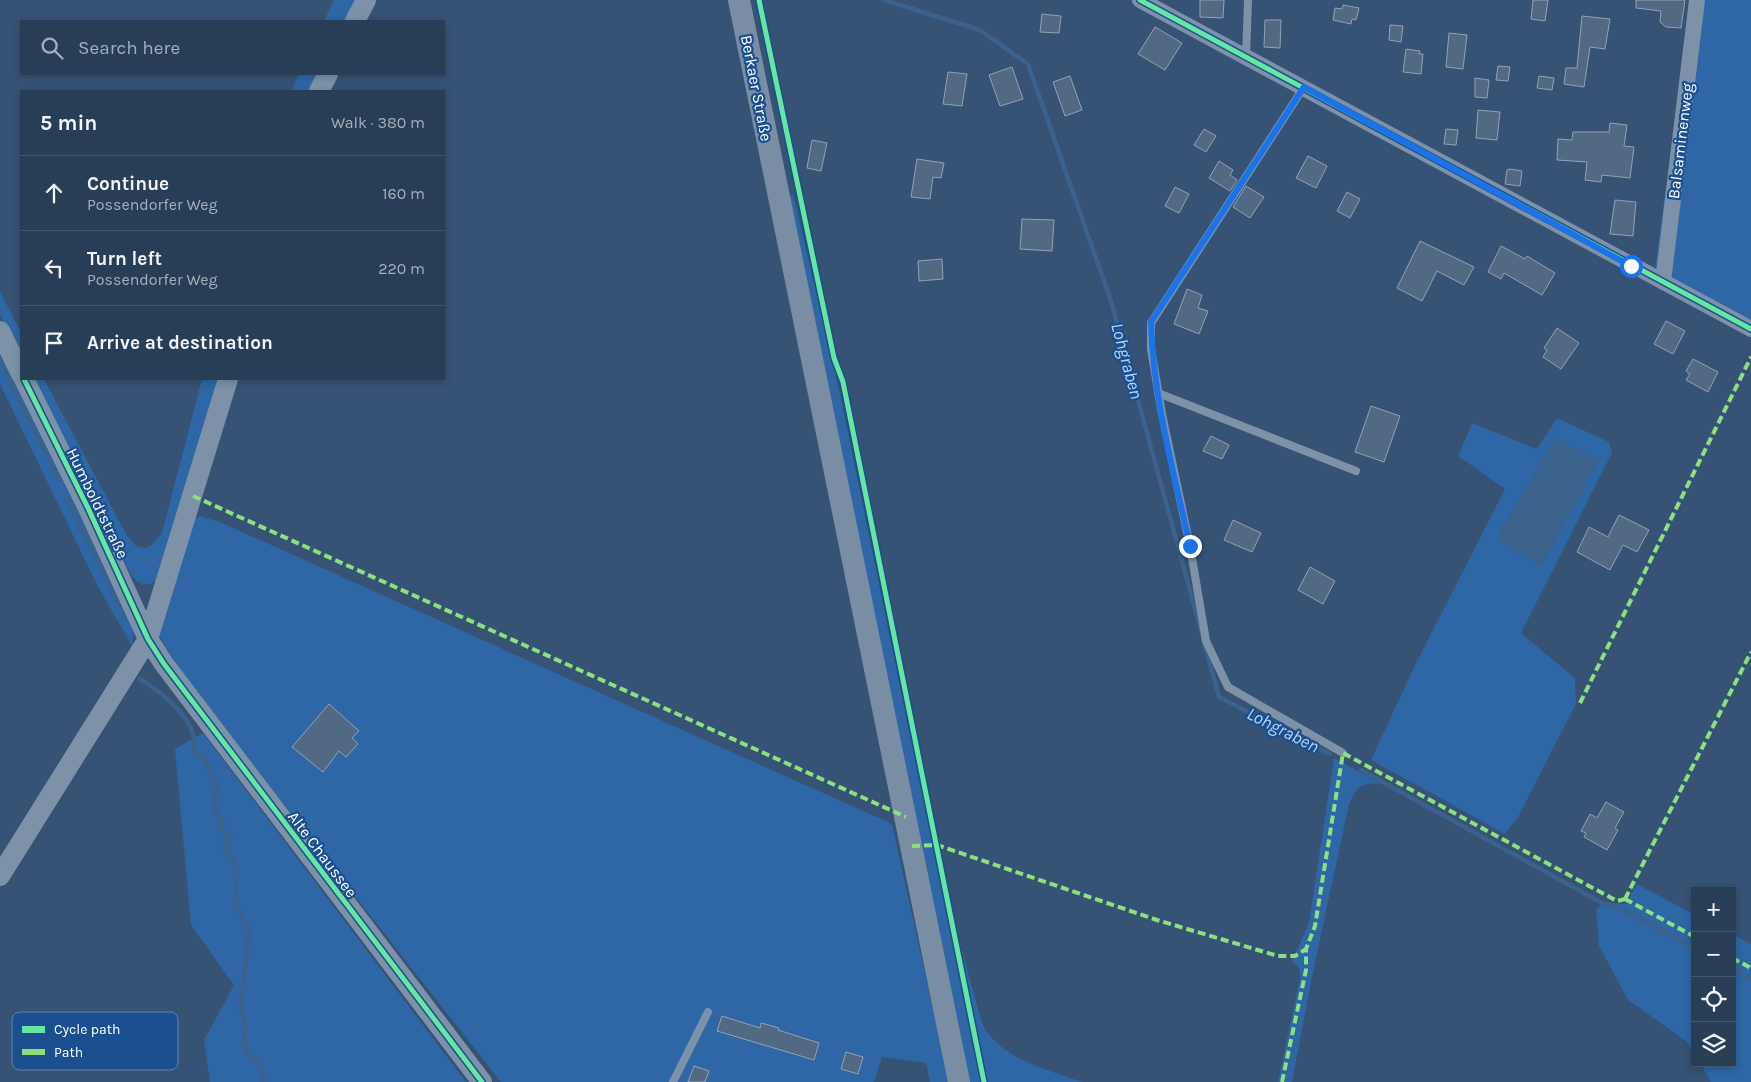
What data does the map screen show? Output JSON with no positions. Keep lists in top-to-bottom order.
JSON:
{
  "streets": {
    "main road": ["Berkaer Straße"],
    "street": ["Balsaminenweg", "Humboldtstraße", "Alte Chaussee"]
  },
  "crossings": [
    ["Humboldtstraße", "Alte Chaussee"]
  ],
  "water": ["Lohgraben"],
  "legend": ["Cycle path", "Path"],
  "page": {
    "search": "Search here",
    "heading": ["5 min", "Walk · 380 m"],
    "list": [
      ["Continue", "Possendorfer Weg", "160 m"],
      ["Turn left", "Possendorfer Weg", "220 m"],
      "Arrive at destination"
    ],
    "map_buttons": ["+", "−"]
  }
}
